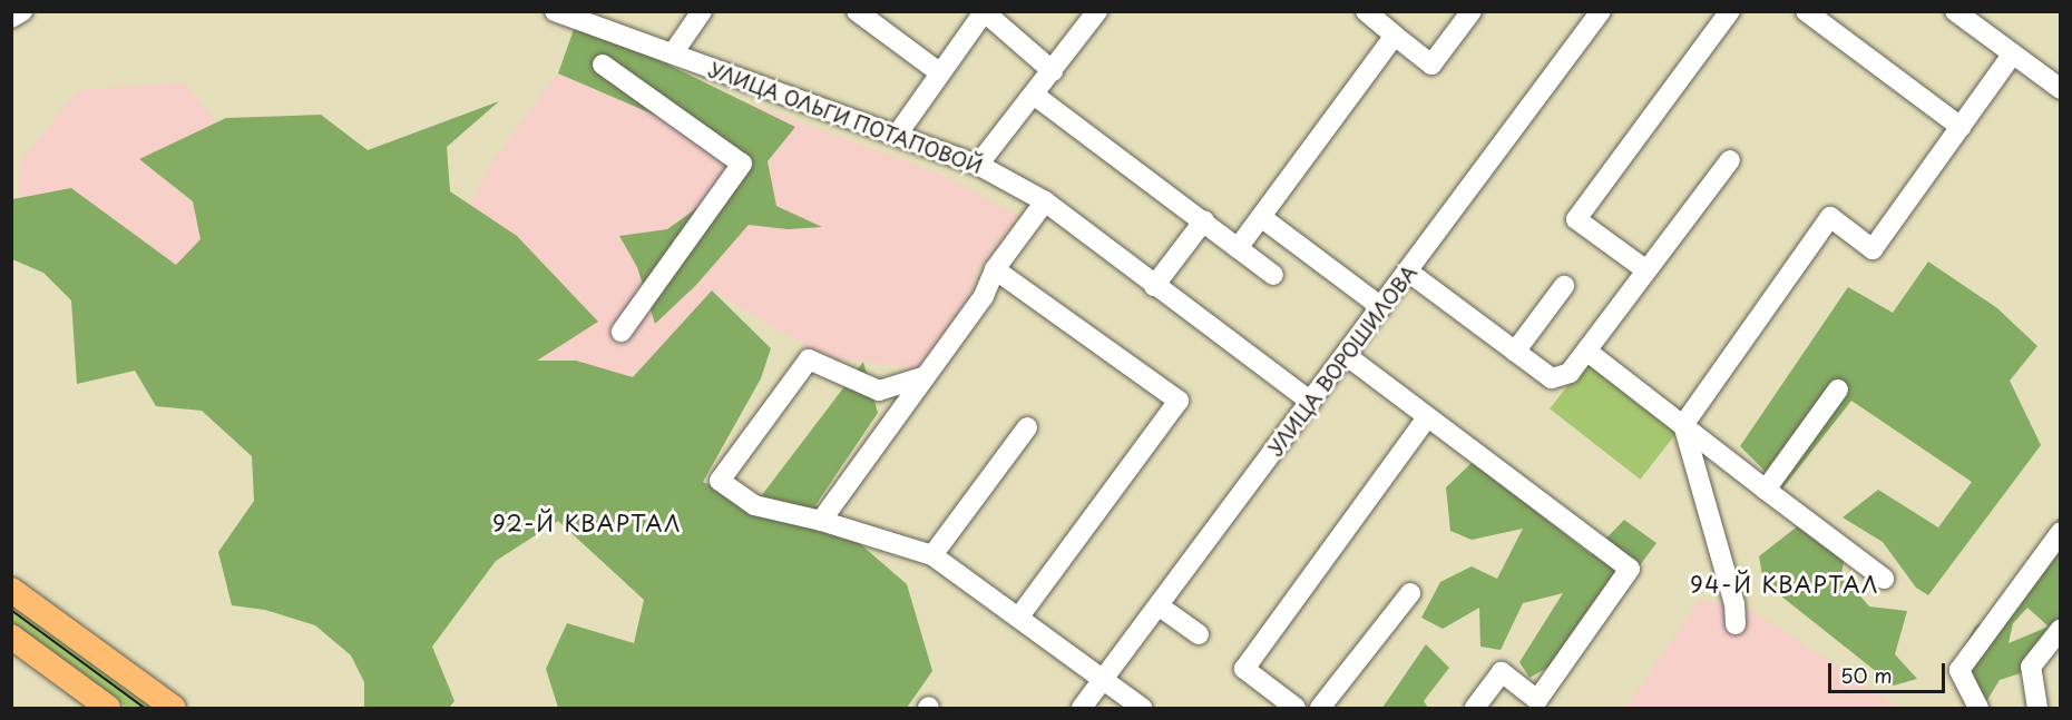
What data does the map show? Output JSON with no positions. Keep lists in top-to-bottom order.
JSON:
{
  "streets": {
    "street": ["УЛИЦА ОЛЬГИ ПОТАПОВОЙ", "УЛИЦА ВОРОШИЛОВА"]
  },
  "crossings": [
    ["УЛИЦА ОЛЬГИ ПОТАПОВОЙ", "УЛИЦА ВОРОШИЛОВА"]
  ],
  "districts": ["92-Й КВАРТАЛ", "94-Й КВАРТАЛ"],
  "scale_bar": "50 m"
}
